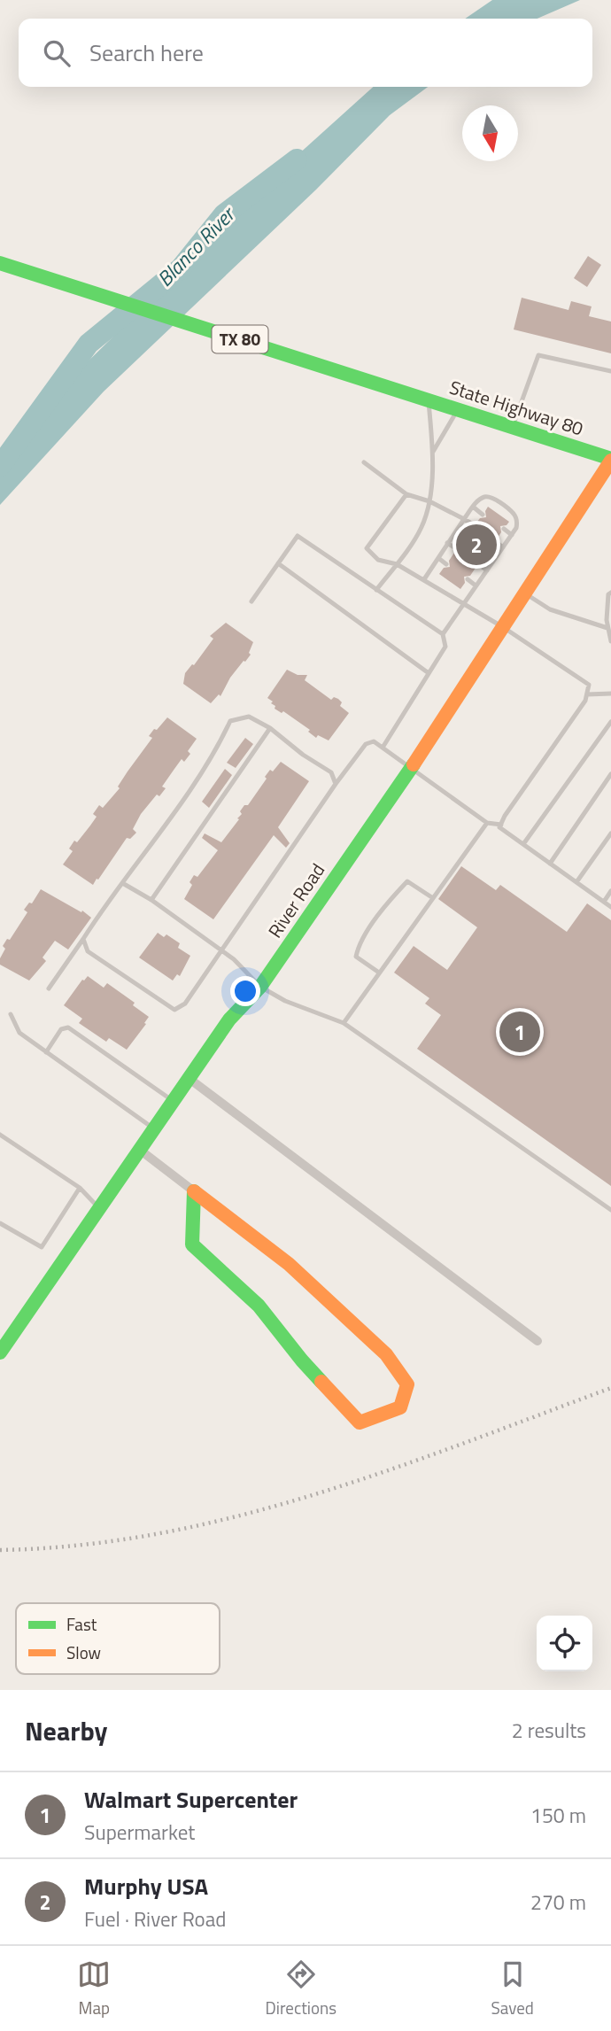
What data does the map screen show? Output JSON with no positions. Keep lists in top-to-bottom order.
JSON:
{
  "streets": {
    "street": ["TX 80", "State Highway 80", "River Road"]
  },
  "crossings": [
    ["State Highway 80", "River Road"]
  ],
  "water": ["Blanco River"],
  "legend": ["Fast", "Slow"],
  "north": "bottom",
  "page": {
    "search": "Search here",
    "pins": ["2", "1"],
    "heading": ["Nearby", "2 results"],
    "list": [
      {
        "mark": "1",
        "name": "Walmart Supercenter",
        "note": "Supermarket",
        "value": "150 m"
      },
      {
        "mark": "2",
        "name": "Murphy USA",
        "note": "Fuel · River Road",
        "value": "270 m"
      }
    ],
    "nav": ["Map", "Directions", "Saved"]
  }
}
